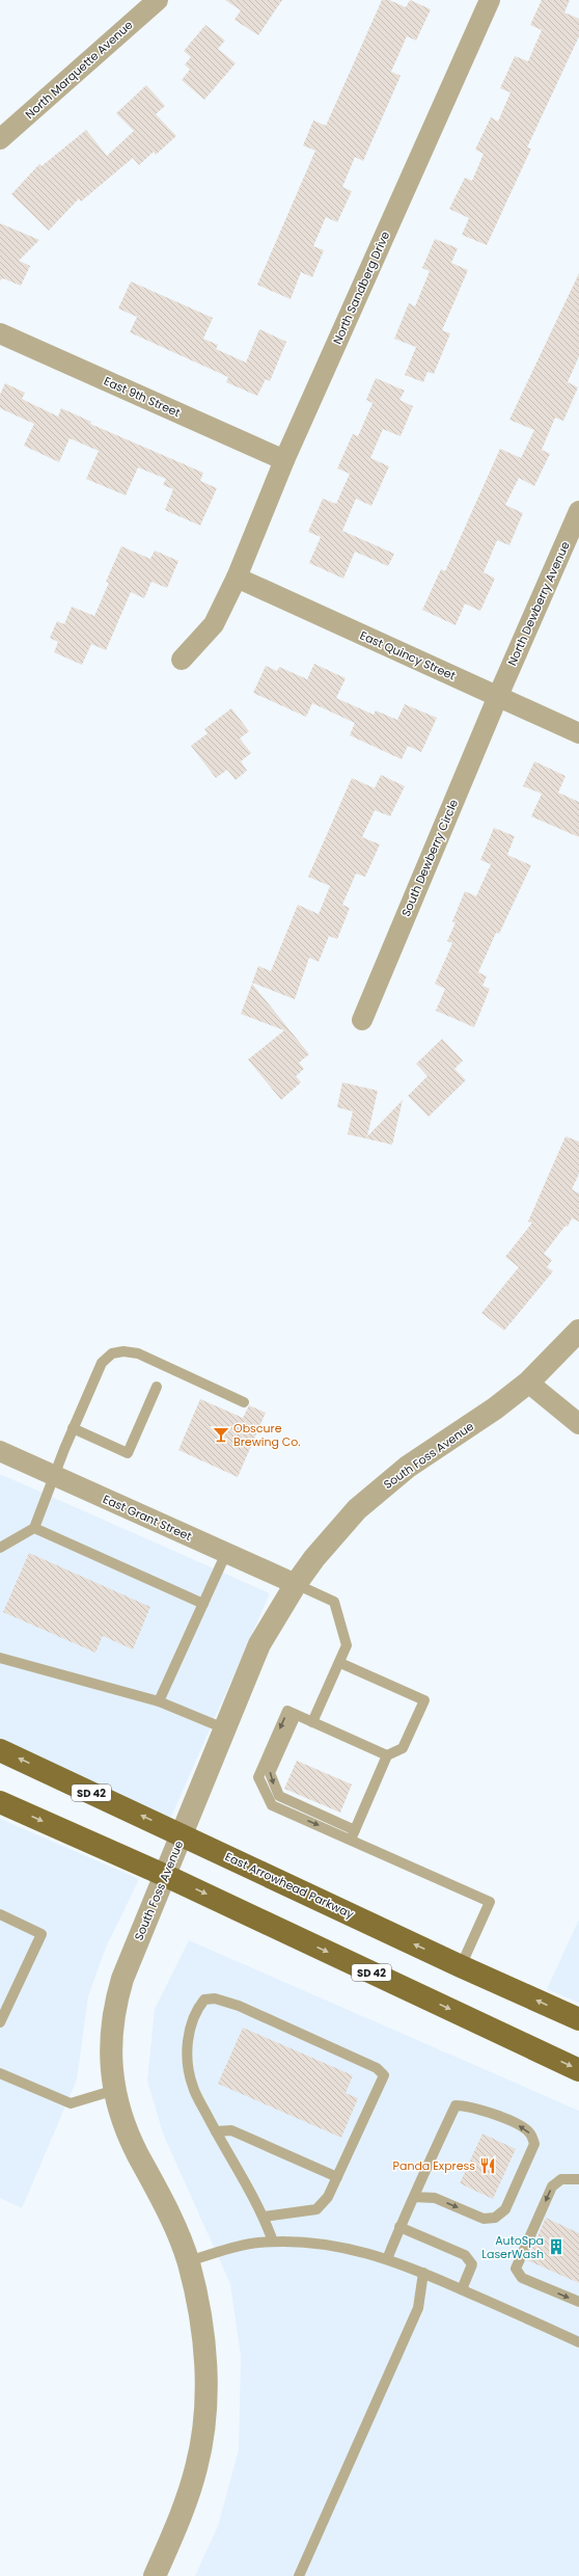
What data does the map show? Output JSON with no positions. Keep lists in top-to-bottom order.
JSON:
{
  "streets": {
    "main road": ["SD 42", "East Arrowhead Parkway"],
    "street": [
      "North Marquette Avenue",
      "North Sandberg Drive",
      "East 9th Street",
      "North Dewberry Avenue",
      "East Quincy Street",
      "South Dewberry Circle",
      "South Foss Avenue",
      "East Grant Street"
    ]
  },
  "crossings": [
    ["North Sandberg Drive", "East 9th Street"],
    ["North Sandberg Drive", "East Quincy Street"],
    ["North Dewberry Avenue", "East Quincy Street"],
    ["North Dewberry Avenue", "South Dewberry Circle"],
    ["East Quincy Street", "South Dewberry Circle"],
    ["South Foss Avenue", "East Grant Street"],
    ["South Foss Avenue", "SD 42"],
    ["South Foss Avenue", "East Arrowhead Parkway"]
  ],
  "places": {
    "bar": ["Obscure Brewing Co."],
    "restaurant": ["Panda Express"],
    "building": ["AutoSpa LaserWash"]
  }
}
